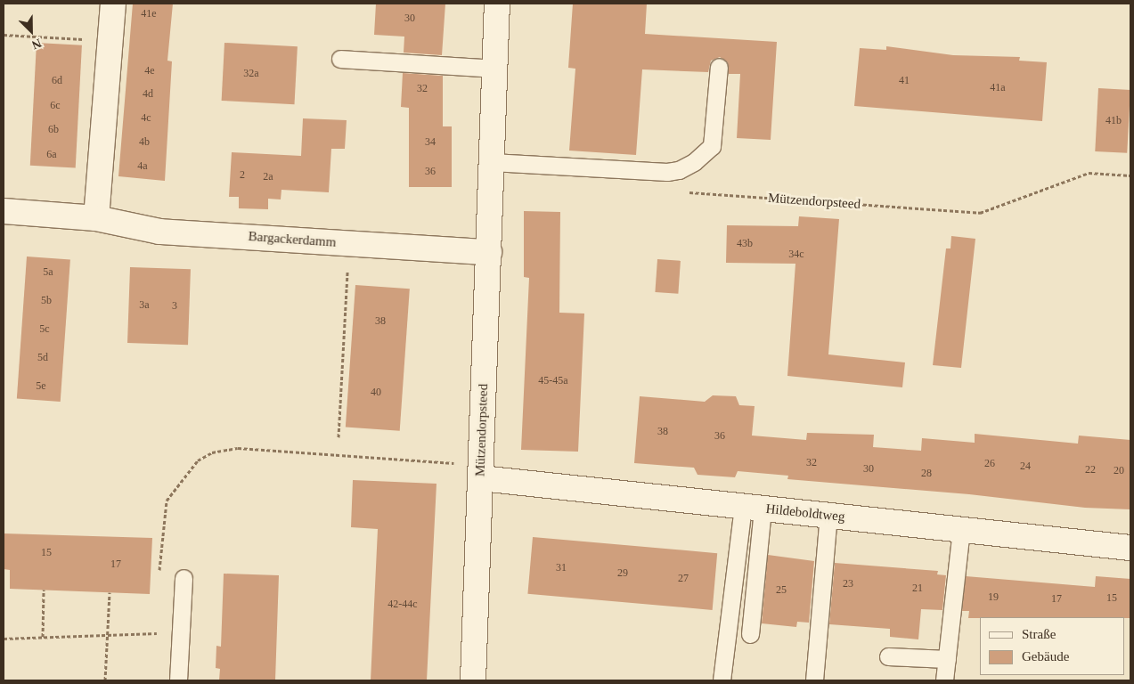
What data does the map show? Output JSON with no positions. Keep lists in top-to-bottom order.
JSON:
{
  "streets": {
    "street": ["Mützendorpsteed", "Bargackerdamm", "Hildeboldtweg"]
  },
  "crossings": [
    ["Mützendorpsteed", "Bargackerdamm"],
    ["Mützendorpsteed", "Hildeboldtweg"]
  ],
  "house_numbers": [
    "41e",
    "30",
    "4e",
    "32a",
    "6d",
    "41",
    "41a",
    "32",
    "4d",
    "6c",
    "4c",
    "41b",
    "6b",
    "4b",
    "34",
    "6a",
    "4a",
    "36",
    "2",
    "2a",
    "43b",
    "34c",
    "5a",
    "5b",
    "3a",
    "3",
    "38",
    "5c",
    "5d",
    "45-45a",
    "5e",
    "40",
    "38",
    "36",
    "32",
    "26",
    "24",
    "30",
    "22",
    "20",
    "28",
    "15",
    "17",
    "31",
    "29",
    "27",
    "23",
    "21",
    "25",
    "19",
    "15",
    "17",
    "42-44c"
  ],
  "legend": ["Straße", "Gebäude"],
  "north": "bottom right"
}
